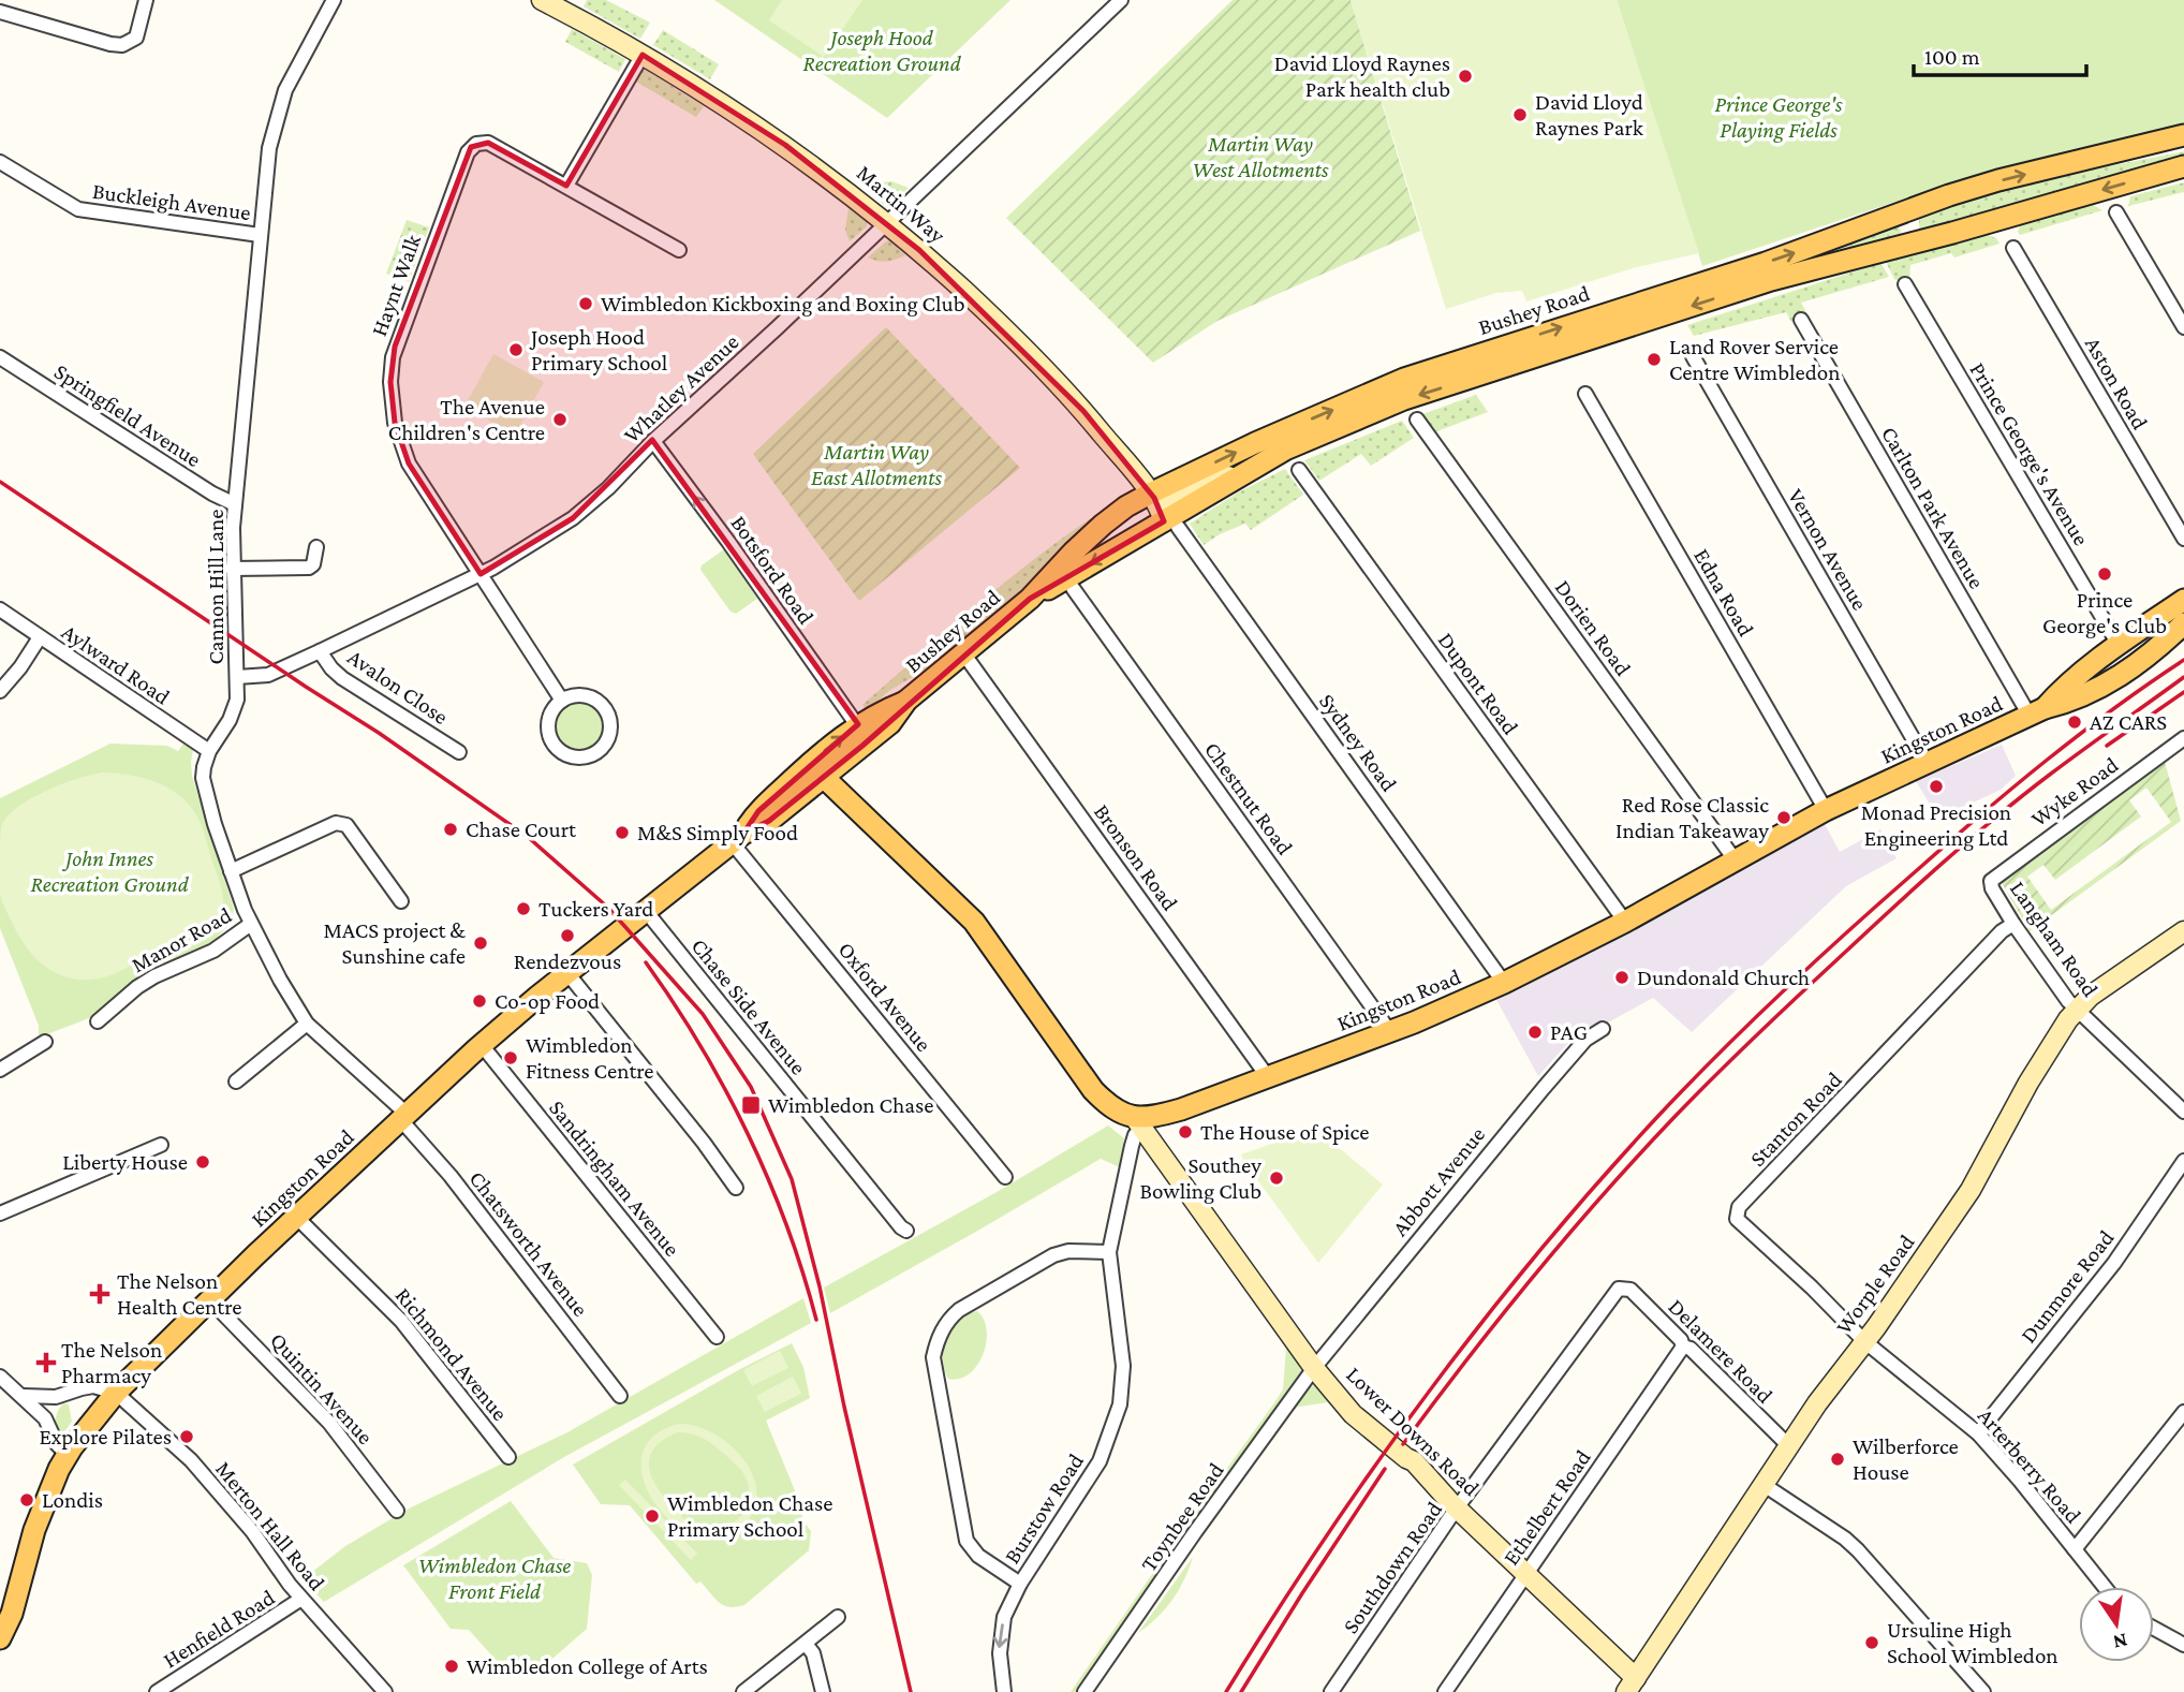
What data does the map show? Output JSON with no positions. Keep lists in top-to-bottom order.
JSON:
{
  "streets": {
    "main road": [
      "Martin Way",
      "Bushey Road",
      "Kingston Road",
      "Worple Road",
      "Lower Downs Road"
    ],
    "street": [
      "Buckleigh Avenue",
      "Haynt Walk",
      "Aston Road",
      "Whatley Avenue",
      "Springfield Avenue",
      "Prince George's Avenue",
      "Carlton Park Avenue",
      "Vernon Avenue",
      "Botsford Road",
      "Cannon Hill Lane",
      "Edna Road",
      "Dorien Road",
      "Aylward Road",
      "Dupont Road",
      "Avalon Close",
      "Sydney Road",
      "Wyke Road",
      "Chestnut Road",
      "Bronson Road",
      "Langham Road",
      "Manor Road",
      "Oxford Avenue",
      "Chase Side Avenue",
      "Stanton Road",
      "Sandringham Avenue",
      "Abbott Avenue",
      "Chatsworth Avenue",
      "Dunmore Road",
      "Delamere Road",
      "Richmond Avenue",
      "Quintin Avenue",
      "Arterberry Road",
      "Ethelbert Road",
      "Burstow Road",
      "Toynbee Road",
      "Merton Hall Road",
      "Southdown Road",
      "Henfield Road"
    ]
  },
  "crossings": [
    ["Buckleigh Avenue", "Cannon Hill Lane"],
    ["Martin Way", "Bushey Road"],
    ["Martin Way", "Whatley Avenue"],
    ["Martin Way", "Sydney Road"],
    ["Haynt Walk", "Whatley Avenue"],
    ["Bushey Road", "Botsford Road"],
    ["Bushey Road", "Kingston Road"],
    ["Bushey Road", "Sydney Road"],
    ["Whatley Avenue", "Botsford Road"],
    ["Whatley Avenue", "Cannon Hill Lane"],
    ["Whatley Avenue", "Avalon Close"],
    ["Springfield Avenue", "Cannon Hill Lane"],
    ["Prince George's Avenue", "Kingston Road"],
    ["Carlton Park Avenue", "Kingston Road"],
    ["Vernon Avenue", "Kingston Road"],
    ["Cannon Hill Lane", "Aylward Road"],
    ["Cannon Hill Lane", "Kingston Road"],
    ["Cannon Hill Lane", "Manor Road"],
    ["Cannon Hill Lane", "Chatsworth Avenue"],
    ["Edna Road", "Kingston Road"],
    ["Dorien Road", "Kingston Road"],
    ["Dupont Road", "Kingston Road"],
    ["Kingston Road", "Sydney Road"],
    ["Kingston Road", "Chestnut Road"],
    ["Kingston Road", "Bronson Road"],
    ["Kingston Road", "Oxford Avenue"],
    ["Kingston Road", "Chase Side Avenue"],
    ["Kingston Road", "Sandringham Avenue"],
    ["Kingston Road", "Chatsworth Avenue"],
    ["Kingston Road", "Richmond Avenue"],
    ["Kingston Road", "Quintin Avenue"],
    ["Kingston Road", "Lower Downs Road"],
    ["Kingston Road", "Burstow Road"],
    ["Kingston Road", "Merton Hall Road"],
    ["Wyke Road", "Langham Road"],
    ["Langham Road", "Stanton Road"],
    ["Langham Road", "Worple Road"],
    ["Stanton Road", "Worple Road"],
    ["Stanton Road", "Arterberry Road"],
    ["Abbott Avenue", "Lower Downs Road"],
    ["Abbott Avenue", "Toynbee Road"],
    ["Worple Road", "Delamere Road"],
    ["Worple Road", "Lower Downs Road"],
    ["Worple Road", "Arterberry Road"],
    ["Dunmore Road", "Arterberry Road"],
    ["Delamere Road", "Ethelbert Road"],
    ["Delamere Road", "Southdown Road"],
    ["Lower Downs Road", "Ethelbert Road"],
    ["Lower Downs Road", "Burstow Road"],
    ["Lower Downs Road", "Toynbee Road"],
    ["Lower Downs Road", "Southdown Road"],
    ["Merton Hall Road", "Henfield Road"]
  ],
  "one_way": ["Botsford Road"],
  "parks": [
    "Joseph Hood Recreation Ground",
    "Prince George's Playing Fields",
    "Martin Way West Allotments",
    "Martin Way East Allotments",
    "John Innes Recreation Ground",
    "Wimbledon Chase Front Field"
  ],
  "places": {
    "other": [
      "David Lloyd Raynes Park health club",
      "David Lloyd Raynes Park",
      "Wimbledon Kickboxing and Boxing Club",
      "Joseph Hood Primary School",
      "Land Rover Service Centre Wimbledon",
      "The Avenue Children's Centre",
      "Prince George's Club",
      "AZ CARS",
      "Monad Precision Engineering Ltd",
      "Red Rose Classic Indian Takeaway",
      "Chase Court",
      "M&S Simply Food",
      "Tuckers Yard",
      "Rendezvous",
      "MACS project & Sunshine cafe",
      "Dundonald Church",
      "Co-op Food",
      "PAG",
      "Wimbledon Fitness Centre",
      "The House of Spice",
      "Liberty House",
      "Southey Bowling Club",
      "Explore Pilates",
      "Wilberforce House",
      "Londis",
      "Wimbledon Chase Primary School",
      "Ursuline High School Wimbledon",
      "Wimbledon College of Arts"
    ],
    "transit": ["Wimbledon Chase"],
    "health": ["The Nelson Health Centre", "The Nelson Pharmacy"]
  },
  "scale_bar": "100 m",
  "north": "bottom"
}
